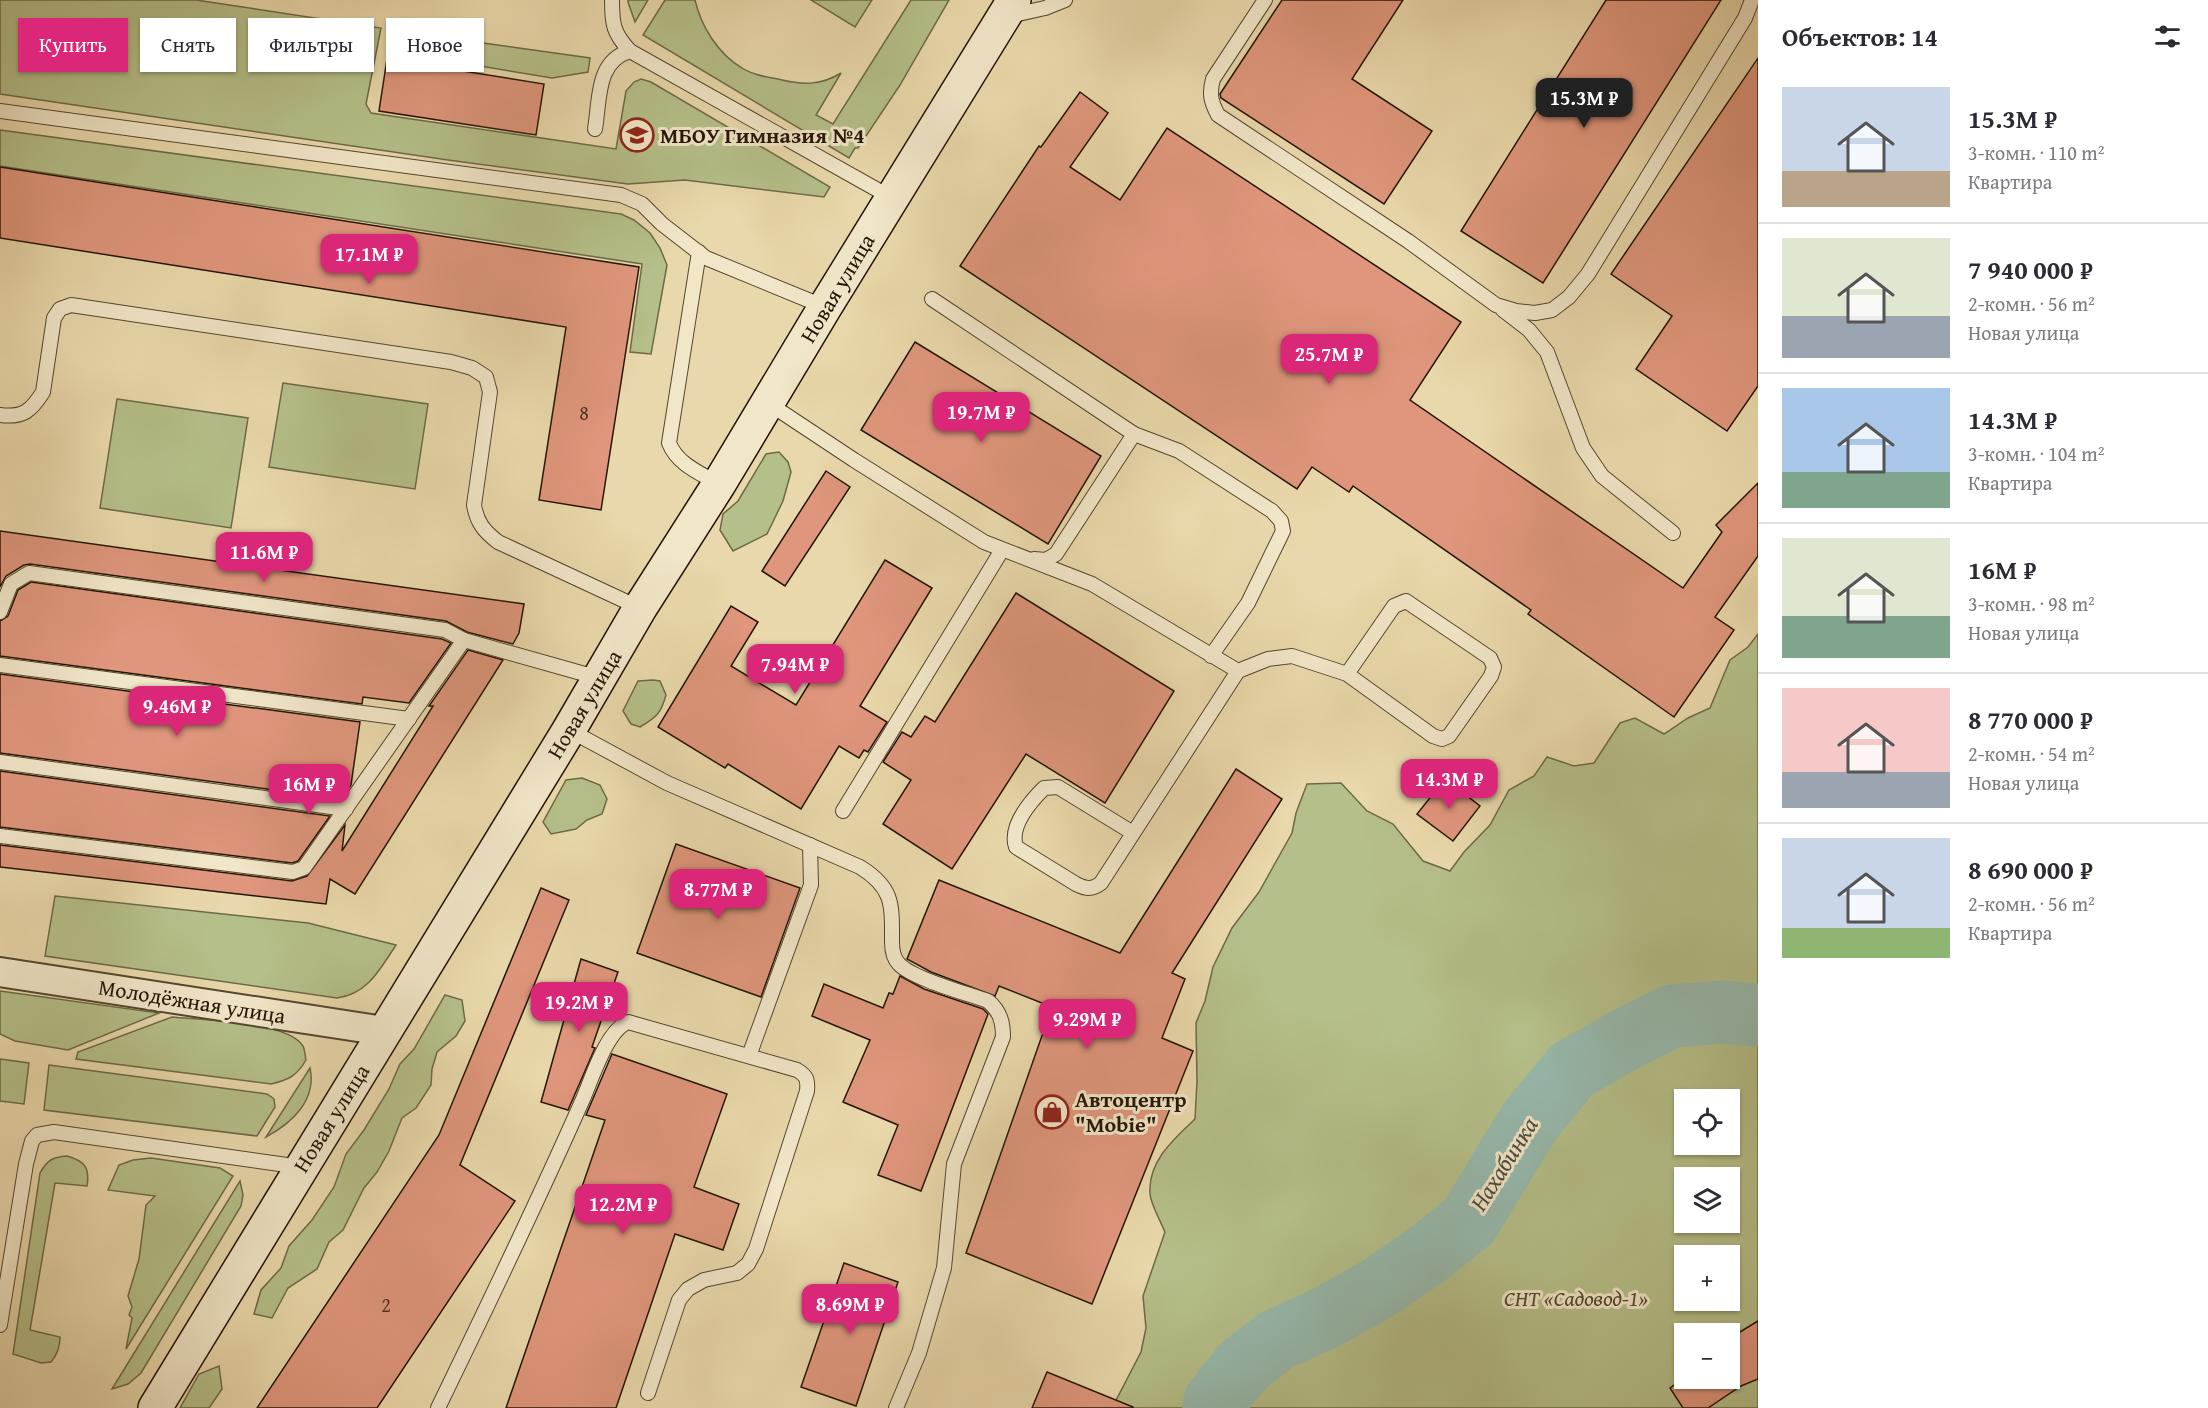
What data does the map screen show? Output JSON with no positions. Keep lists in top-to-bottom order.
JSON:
{
  "streets": {
    "street": ["Новая улица", "Молодёжная улица"]
  },
  "crossings": [
    ["Новая улица", "Молодёжная улица"]
  ],
  "water": ["Нахабинка"],
  "parks": ["СНТ «Садовод-1»"],
  "places": {
    "school or university": ["МБОУ Гимназия №4"],
    "shop": ["Автоцентр \"Mobie\""]
  },
  "house_numbers": ["8", "2"],
  "page": {
    "heading": "Объектов: 14",
    "chip": [
      "Купить",
      "Снять",
      "Фильтры",
      "Новое"
    ],
    "list": [
      {
        "name": "15.3M ₽",
        "note": "3-комн. · 110 m² · Квартира"
      },
      {
        "name": "7 940 000 ₽",
        "note": "2-комн. · 56 m² · Новая улица"
      },
      {
        "name": "14.3M ₽",
        "note": "3-комн. · 104 m² · Квартира"
      },
      {
        "name": "16M ₽",
        "note": "3-комн. · 98 m² · Новая улица"
      },
      {
        "name": "8 770 000 ₽",
        "note": "2-комн. · 54 m² · Новая улица"
      },
      {
        "name": "8 690 000 ₽",
        "note": "2-комн. · 56 m² · Квартира"
      }
    ],
    "price": [
      "15.3M ₽",
      "17.1M ₽",
      "25.7M ₽",
      "19.7M ₽",
      "11.6M ₽",
      "7.94M ₽",
      "9.46M ₽",
      "14.3M ₽",
      "16M ₽",
      "8.77M ₽",
      "19.2M ₽",
      "9.29M ₽",
      "12.2M ₽",
      "8.69M ₽"
    ],
    "map_buttons": ["+", "−"]
  }
}
